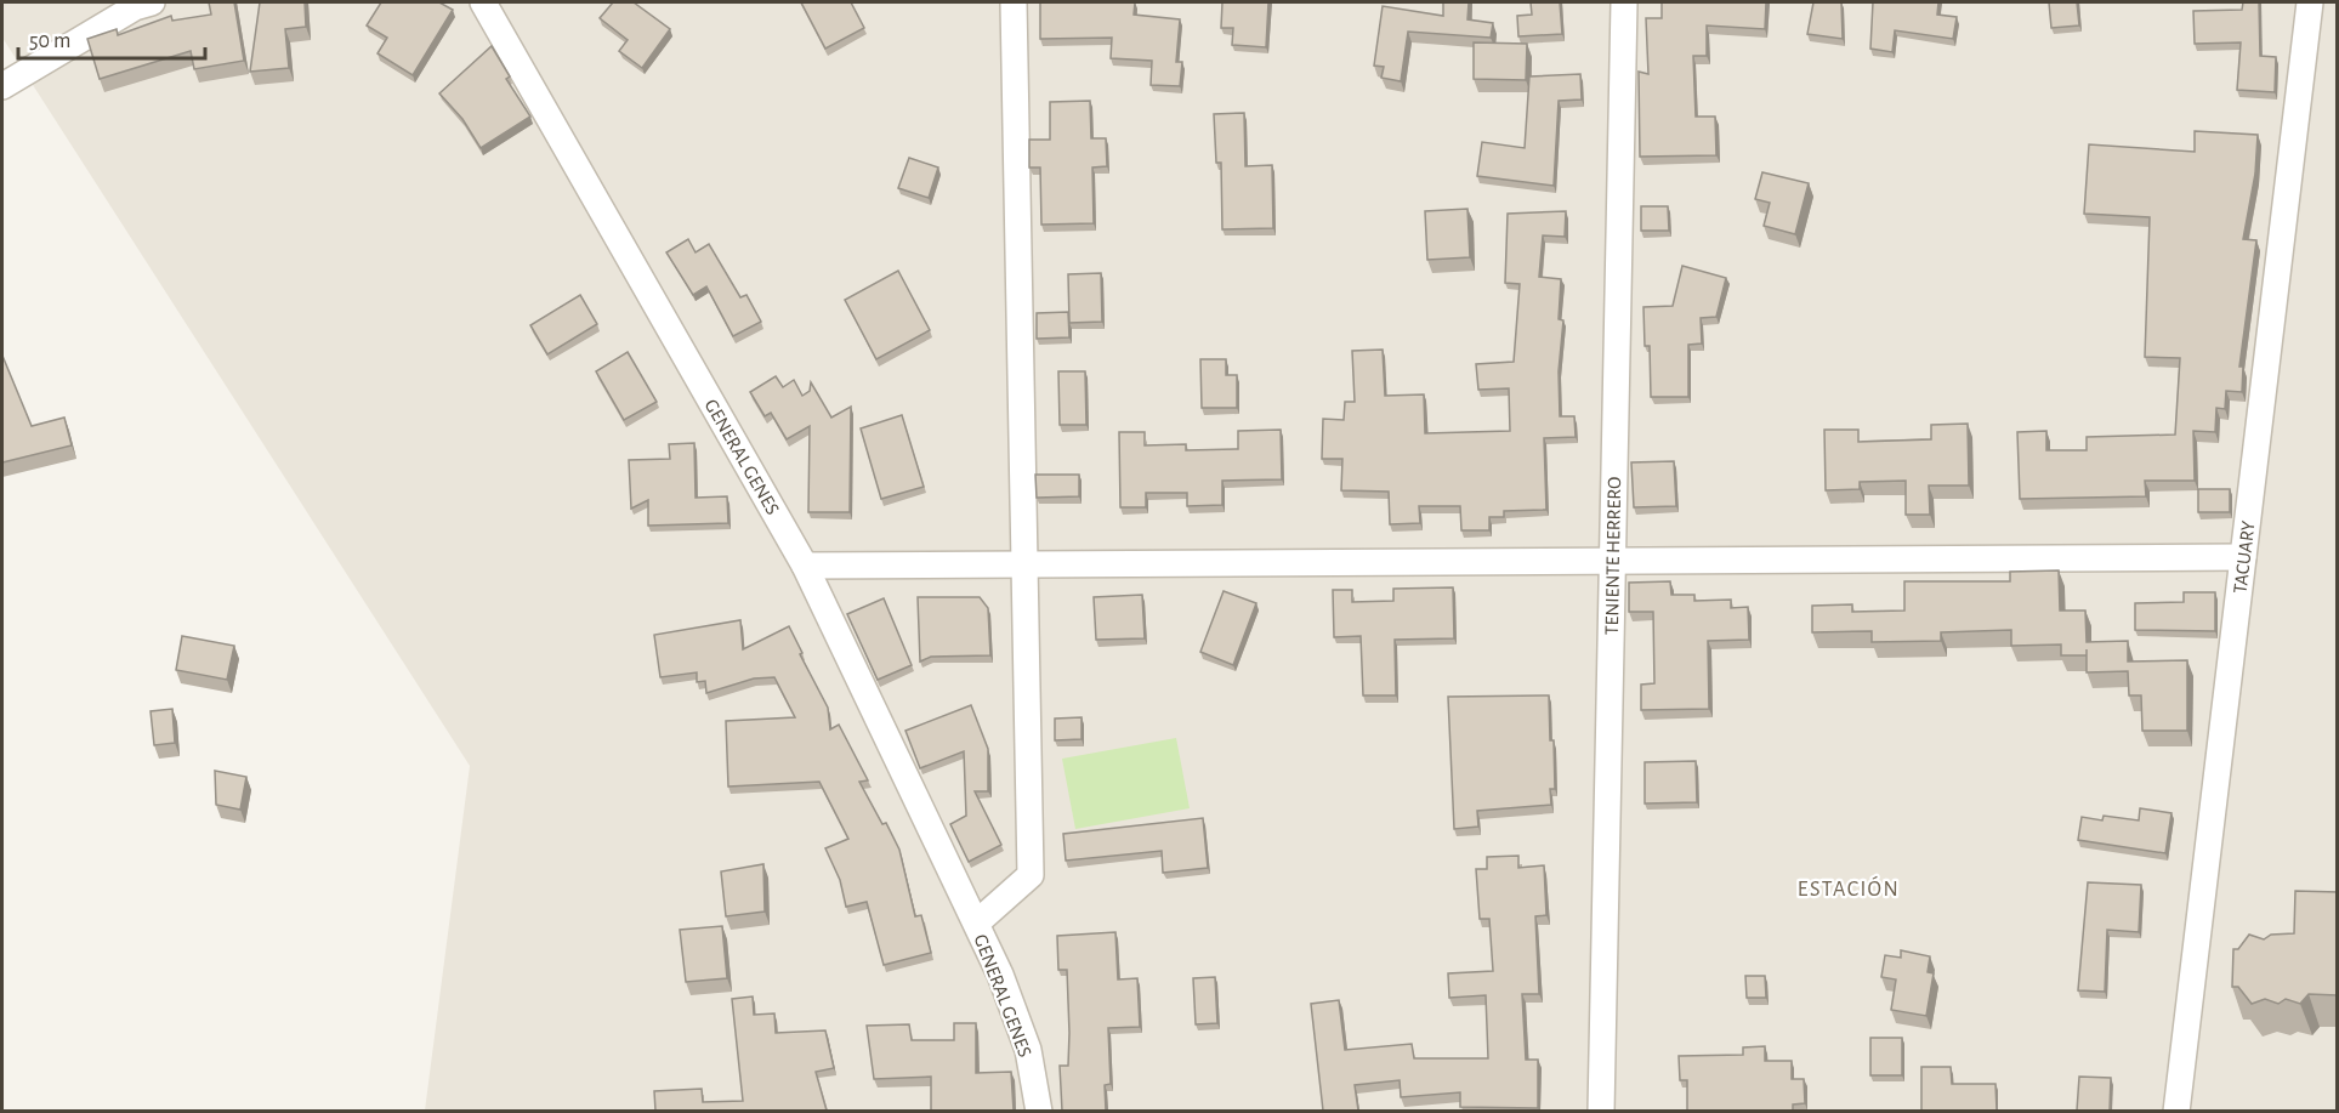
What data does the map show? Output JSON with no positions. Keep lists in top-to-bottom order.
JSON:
{
  "streets": {
    "street": ["GENERAL GENES", "TENIENTE HERRERO", "TACUARY"]
  },
  "districts": ["ESTACIÓN"],
  "scale_bar": "50 m"
}
